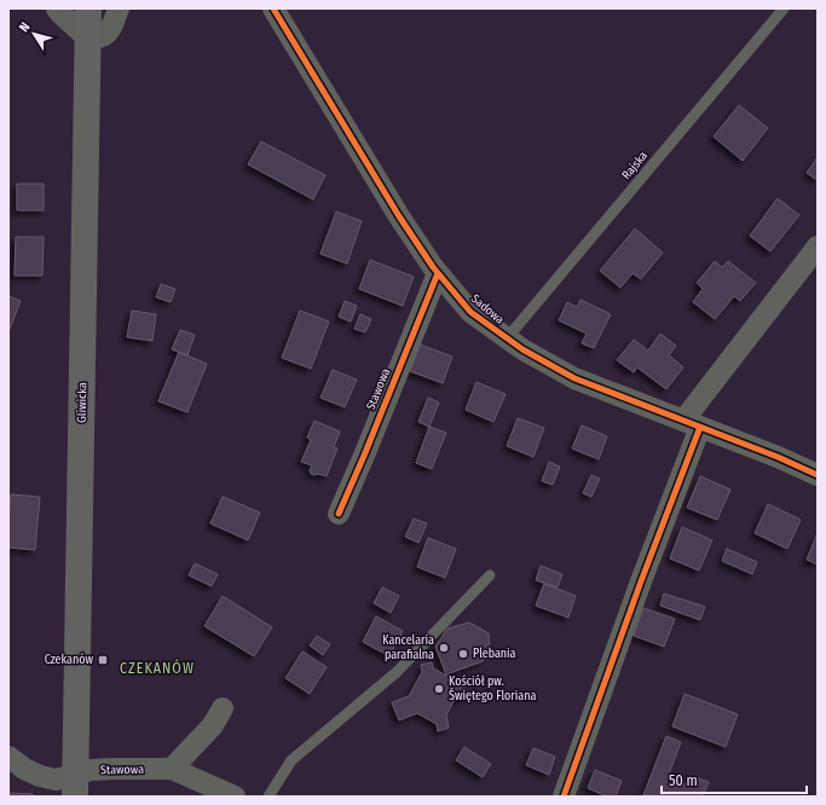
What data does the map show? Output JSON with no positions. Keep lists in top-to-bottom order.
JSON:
{
  "streets": {
    "main road": ["Gliwicka"],
    "street": ["Sadowa", "Stawowa"],
    "lane": ["Rajska"]
  },
  "crossings": [
    ["Rajska", "Sadowa"],
    ["Sadowa", "Stawowa"],
    ["Stawowa", "Gliwicka"]
  ],
  "districts": ["CZEKANÓW"],
  "places": {
    "other": ["Kancelaria parafialna", "Plebania", "Kościół pw. Świętego Floriana"],
    "transit": ["Czekanów"]
  },
  "scale_bar": "50 m",
  "north": "top left"
}
